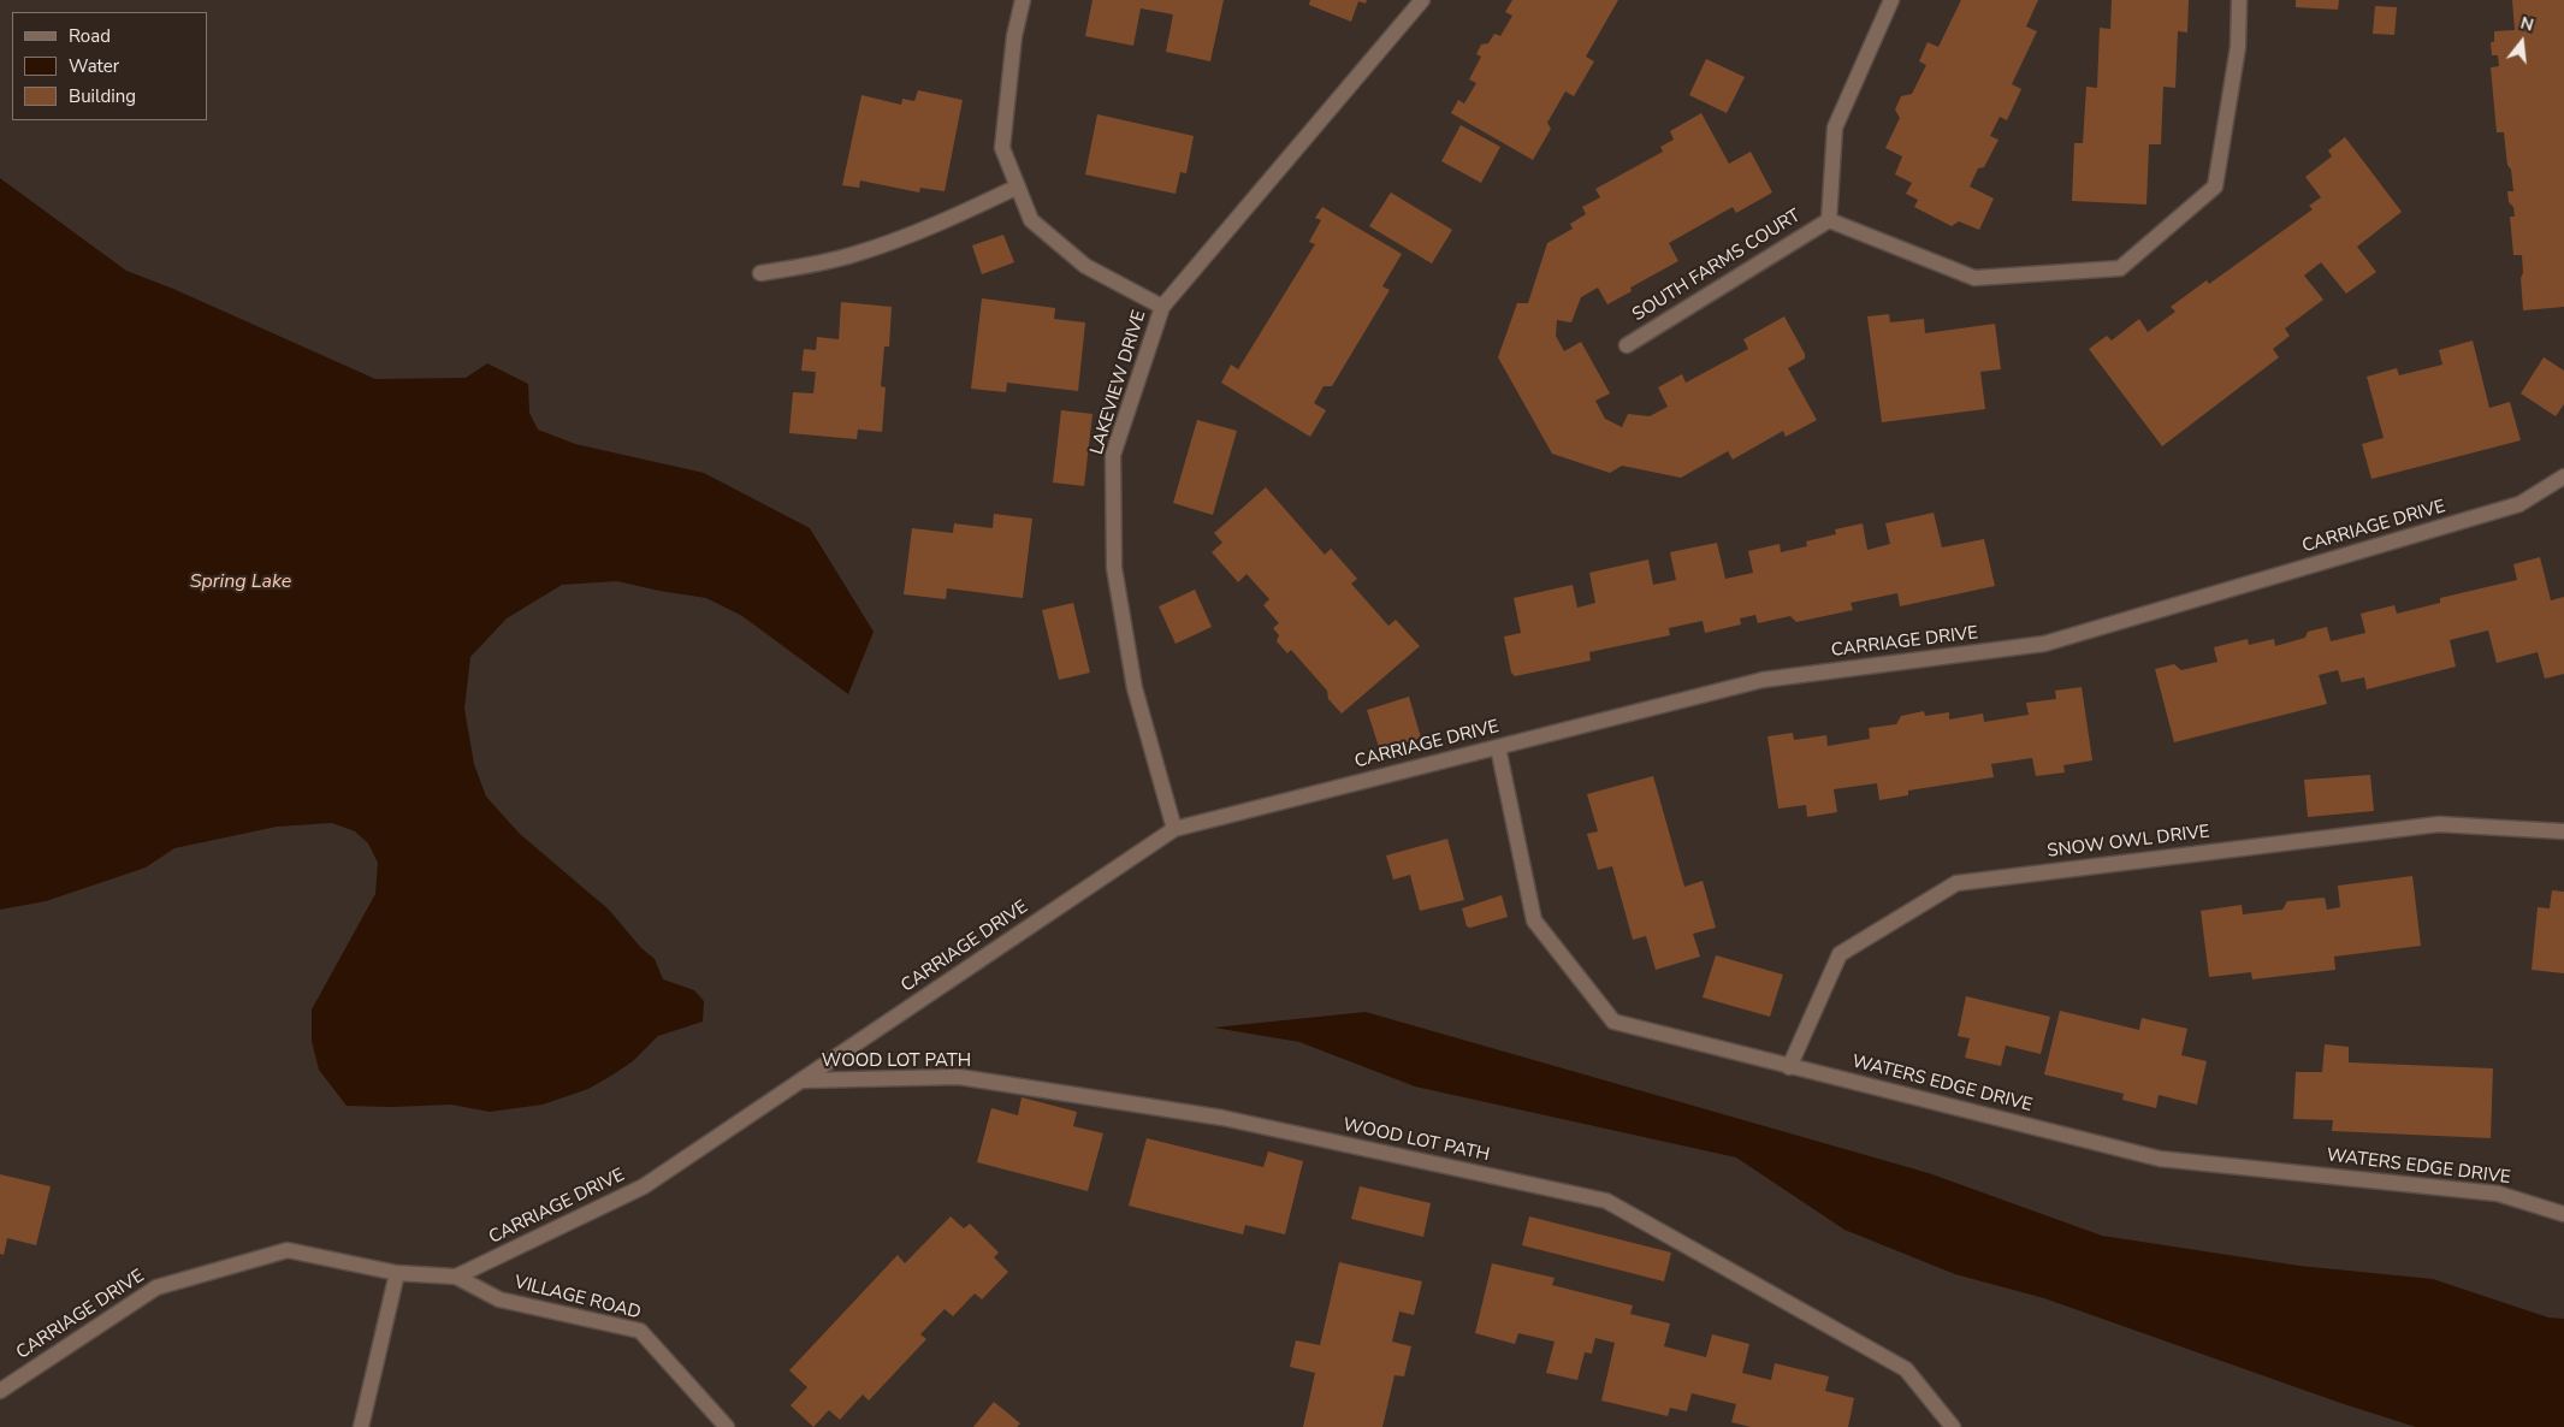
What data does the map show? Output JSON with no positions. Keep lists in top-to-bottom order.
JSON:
{
  "streets": {
    "street": [
      "SOUTH FARMS COURT",
      "LAKEVIEW DRIVE",
      "CARRIAGE DRIVE",
      "SNOW OWL DRIVE",
      "WOOD LOT PATH",
      "WATERS EDGE DRIVE",
      "VILLAGE ROAD"
    ]
  },
  "crossings": [
    ["LAKEVIEW DRIVE", "CARRIAGE DRIVE"],
    ["CARRIAGE DRIVE", "WOOD LOT PATH"],
    ["CARRIAGE DRIVE", "WATERS EDGE DRIVE"],
    ["CARRIAGE DRIVE", "VILLAGE ROAD"],
    ["SNOW OWL DRIVE", "WATERS EDGE DRIVE"]
  ],
  "water": ["Spring Lake"],
  "legend": ["Road", "Water", "Building"],
  "north": "top"
}
